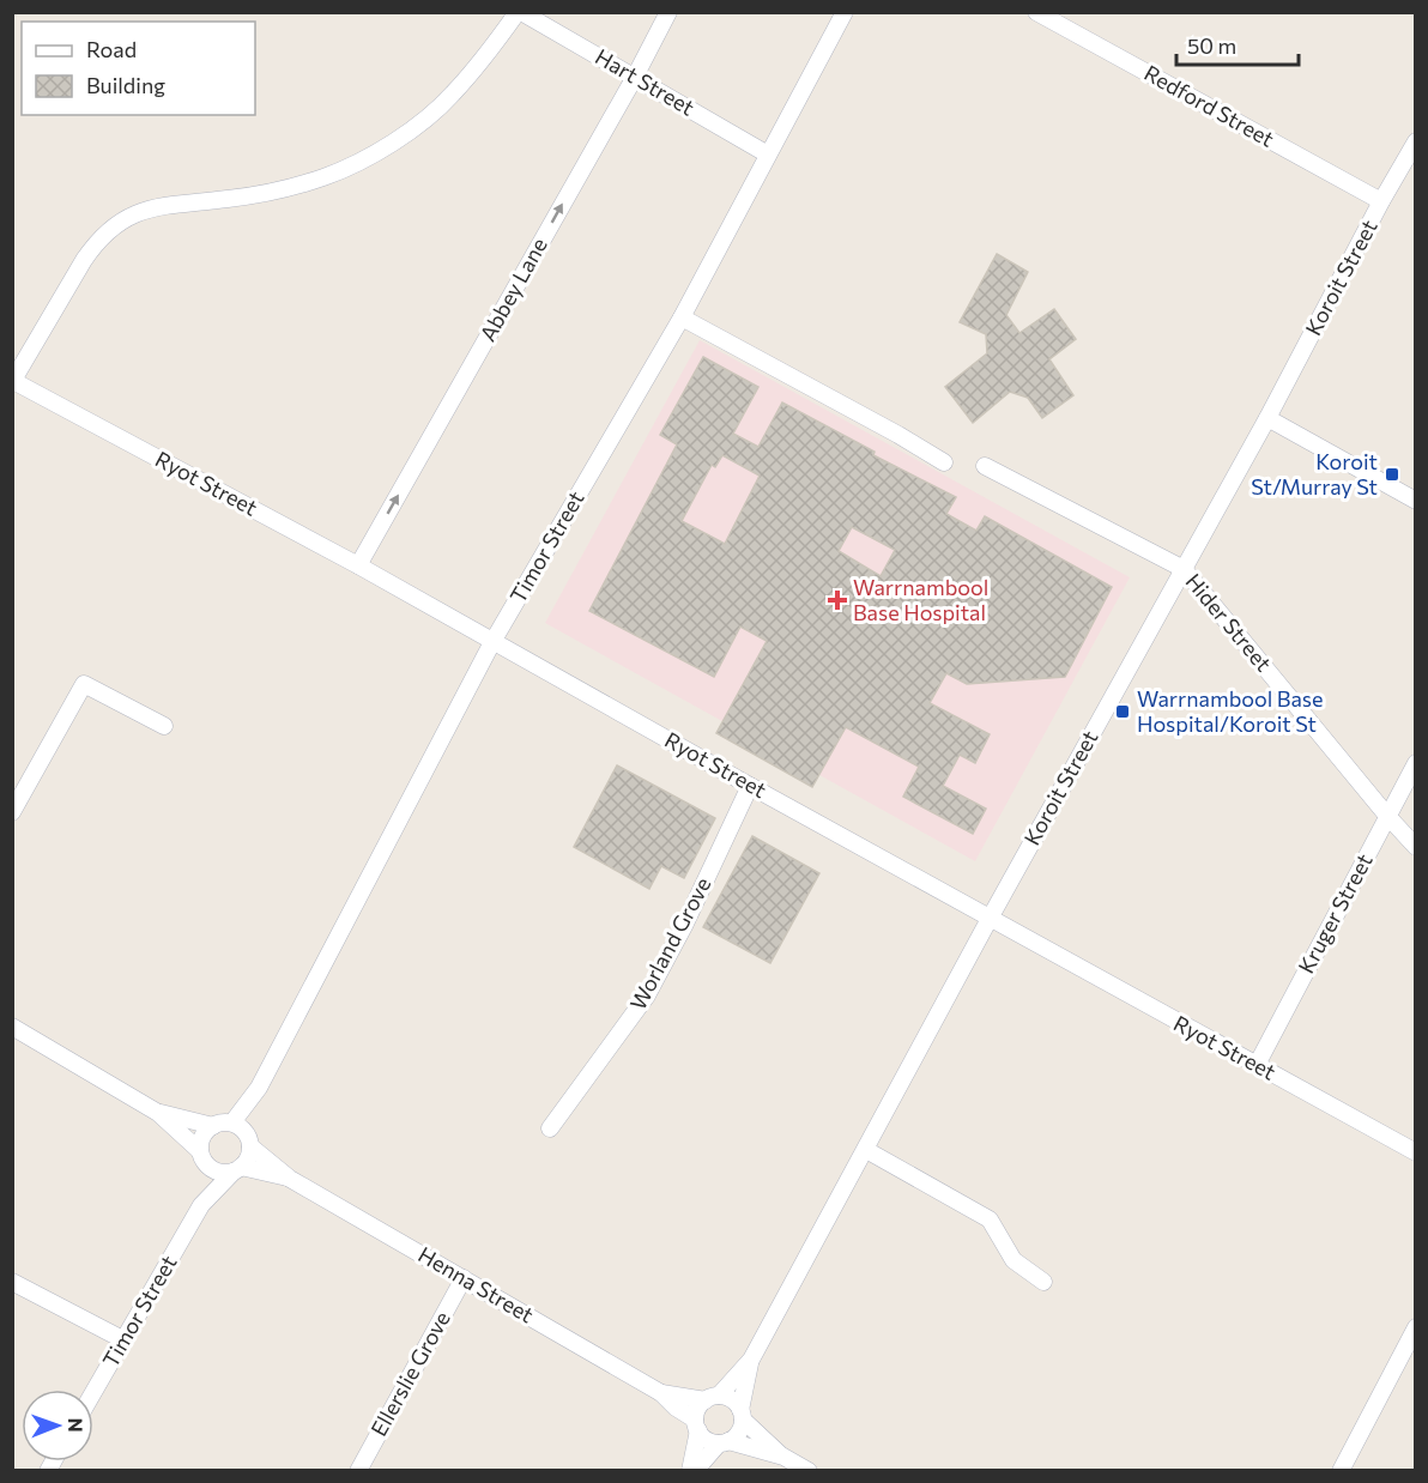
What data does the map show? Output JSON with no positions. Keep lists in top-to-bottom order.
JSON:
{
  "streets": {
    "street": [
      "Hart Street",
      "Redford Street",
      "Koroit Street",
      "Abbey Lane",
      "Ryot Street",
      "Timor Street",
      "Hider Street",
      "Kruger Street",
      "Worland Grove",
      "Henna Street",
      "Ellerslie Grove"
    ]
  },
  "crossings": [
    ["Hart Street", "Abbey Lane"],
    ["Hart Street", "Timor Street"],
    ["Redford Street", "Koroit Street"],
    ["Koroit Street", "Ryot Street"],
    ["Koroit Street", "Hider Street"],
    ["Koroit Street", "Henna Street"],
    ["Abbey Lane", "Ryot Street"],
    ["Ryot Street", "Timor Street"],
    ["Ryot Street", "Kruger Street"],
    ["Ryot Street", "Worland Grove"],
    ["Timor Street", "Henna Street"],
    ["Hider Street", "Kruger Street"],
    ["Henna Street", "Ellerslie Grove"]
  ],
  "one_way": ["Abbey Lane"],
  "places": {
    "transit": ["Koroit St/Murray St", "Warrnambool Base Hospital/Koroit St"],
    "health": ["Warrnambool Base Hospital"]
  },
  "legend": ["Road", "Building"],
  "scale_bar": "50 m",
  "north": "right"
}
